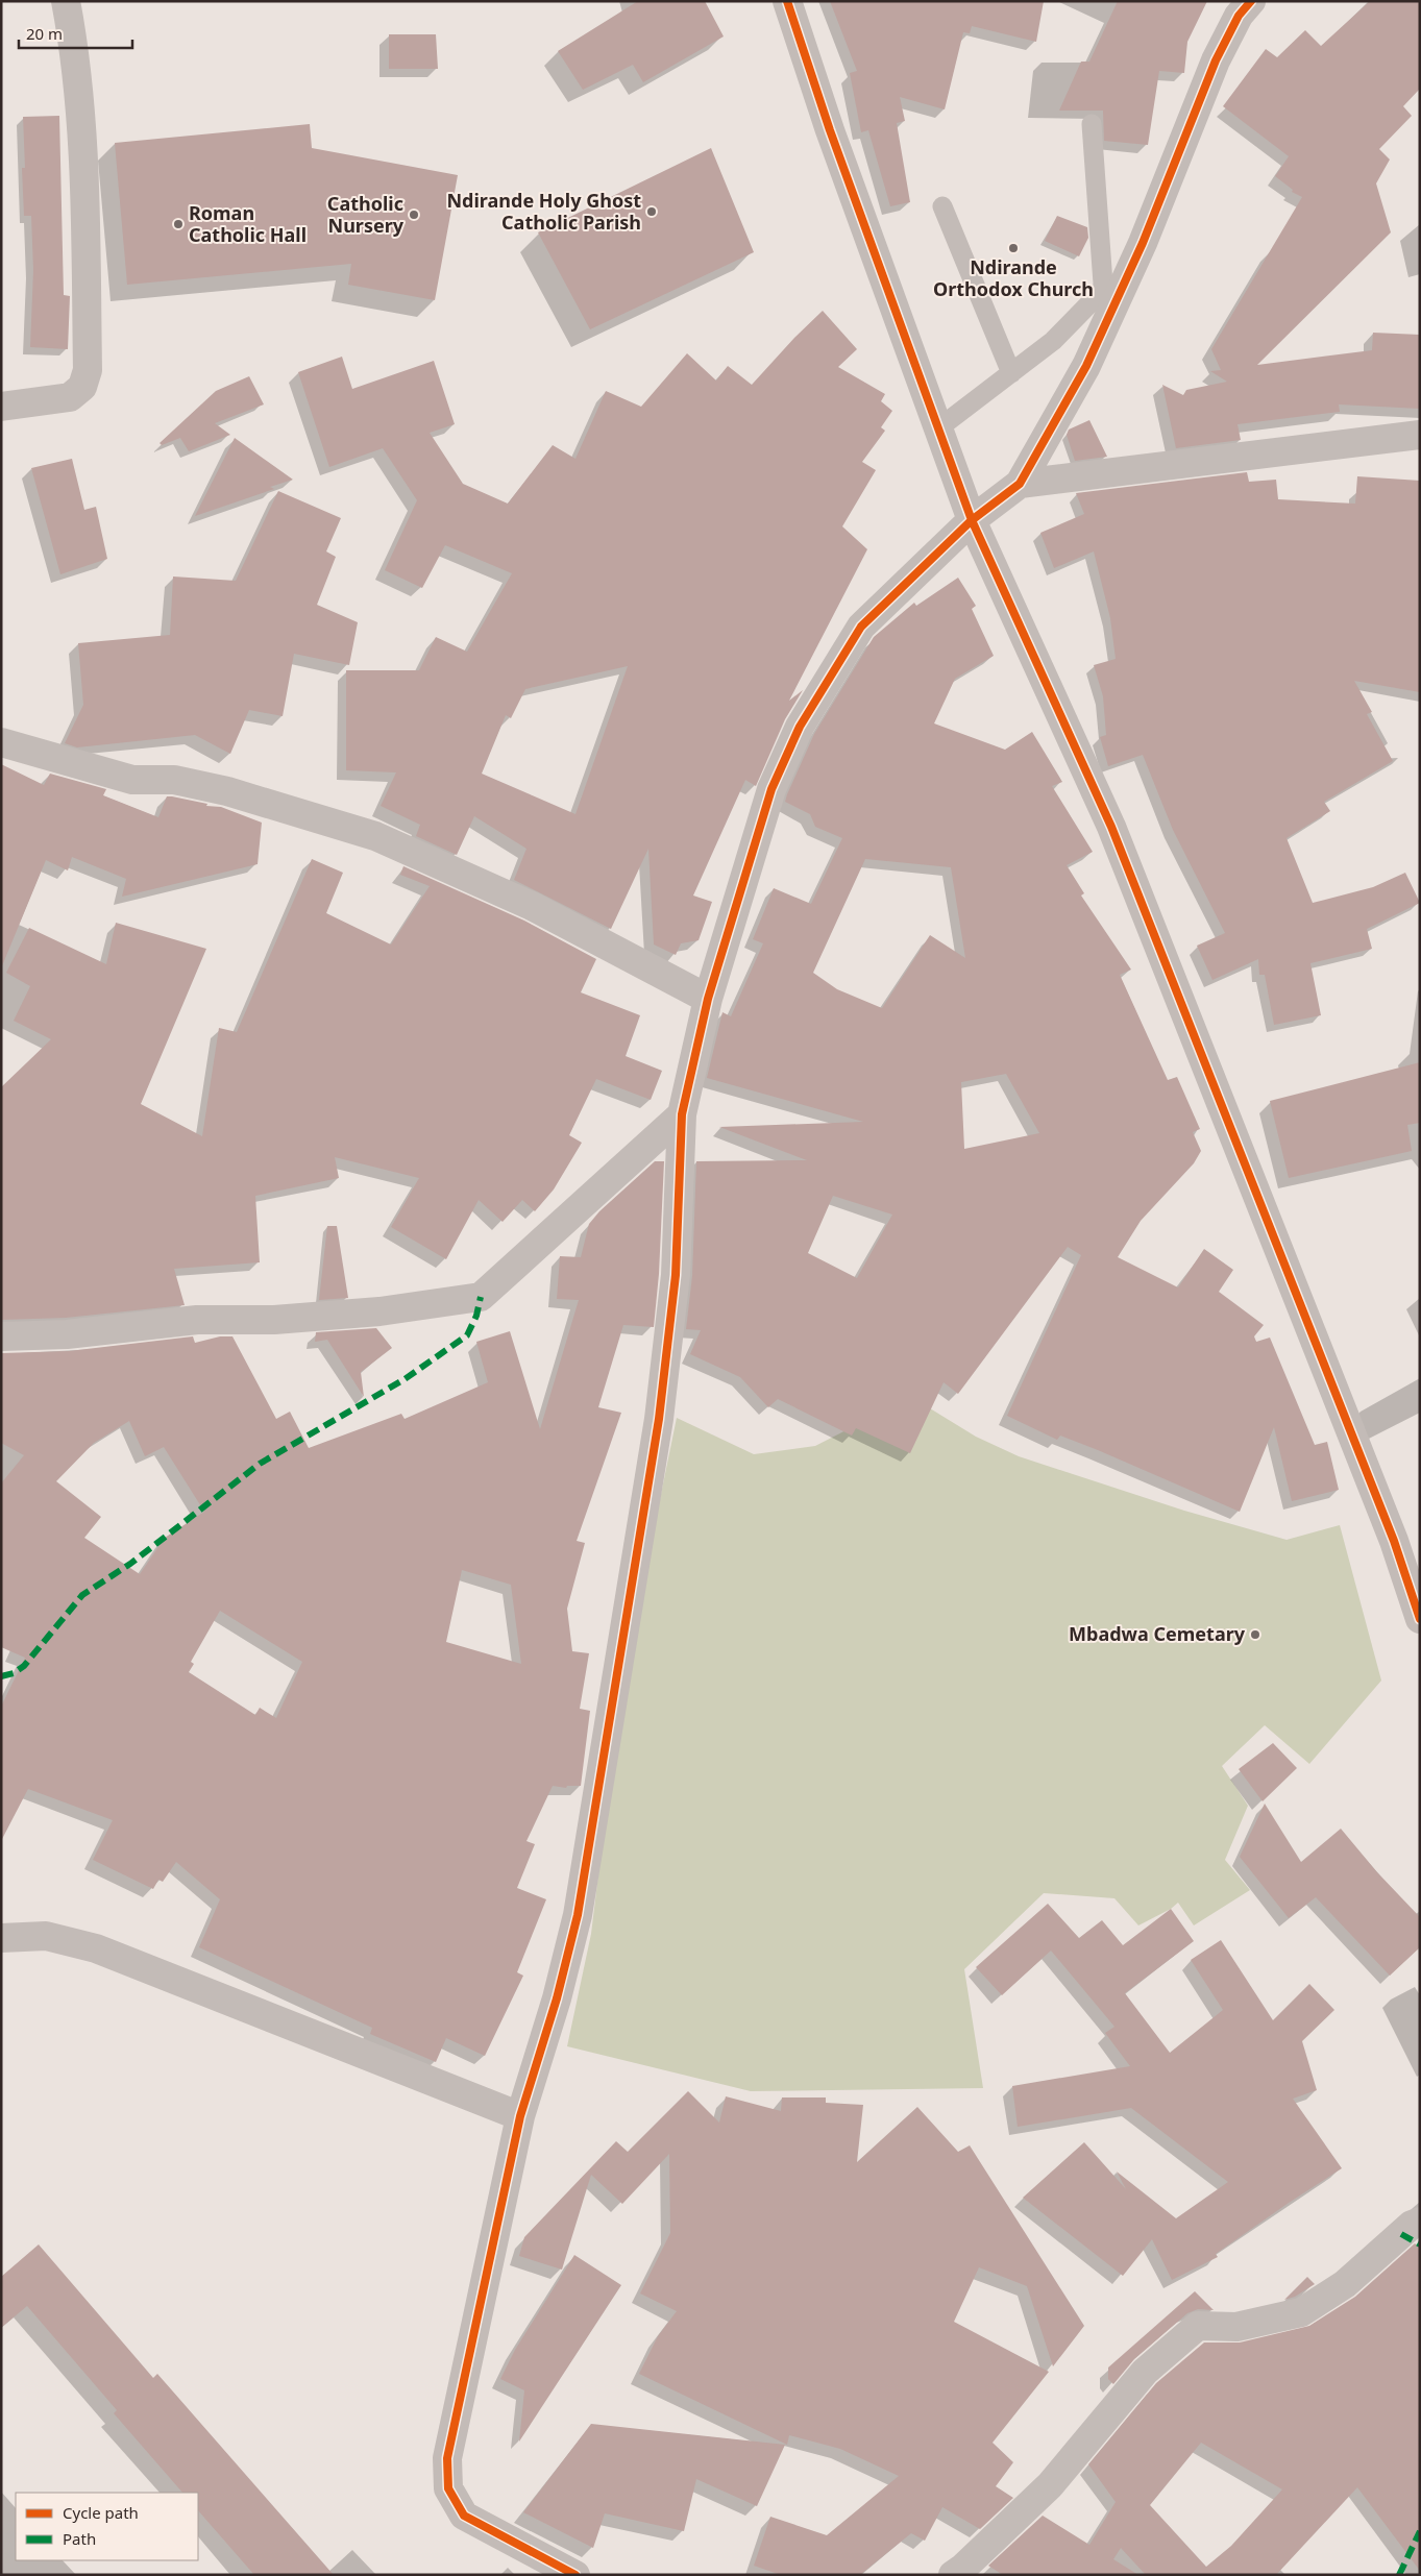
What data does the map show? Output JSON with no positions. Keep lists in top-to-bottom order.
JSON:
{
  "places": [
    "Ndirande Holy Ghost Catholic Parish",
    "Catholic Nursery",
    "Roman Catholic Hall",
    "Ndirande Orthodox Church",
    "Mbadwa Cemetary"
  ],
  "legend": ["Cycle path", "Path"],
  "scale_bar": "20 m"
}
